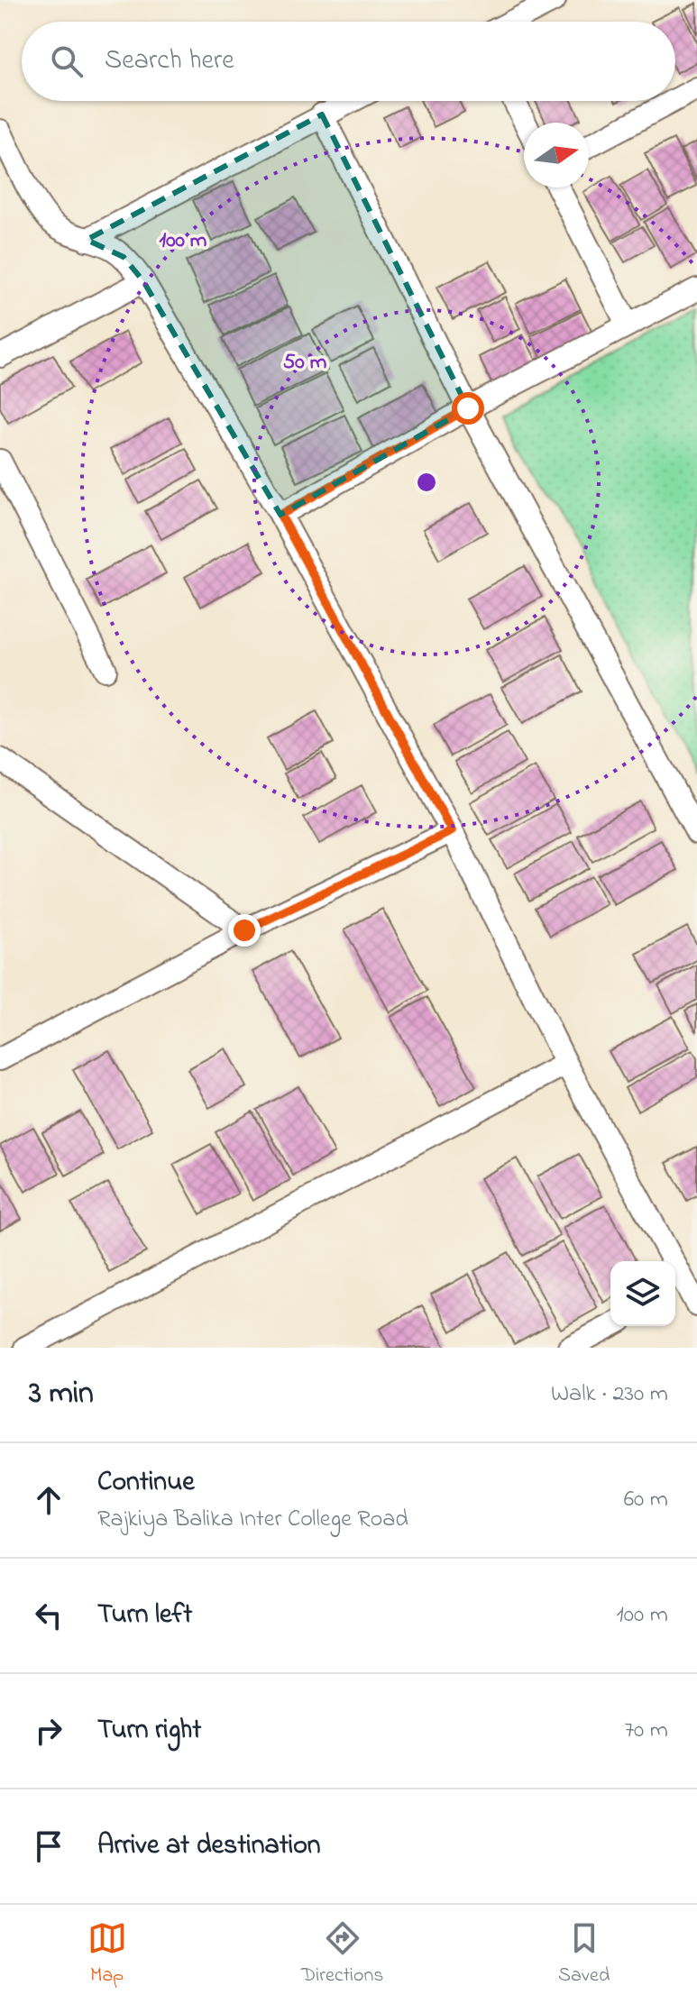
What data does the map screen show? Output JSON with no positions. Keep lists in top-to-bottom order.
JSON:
{
  "north": "right",
  "page": {
    "search": "Search here",
    "heading": ["3 min", "Walk · 230 m"],
    "list": [
      ["Continue", "Rajkiya Balika Inter College Road", "60 m"],
      ["Turn left", "100 m"],
      ["Turn right", "70 m"],
      "Arrive at destination"
    ],
    "nav": ["Map", "Directions", "Saved"]
  },
  "rings": ["100 m", "50 m"]
}
